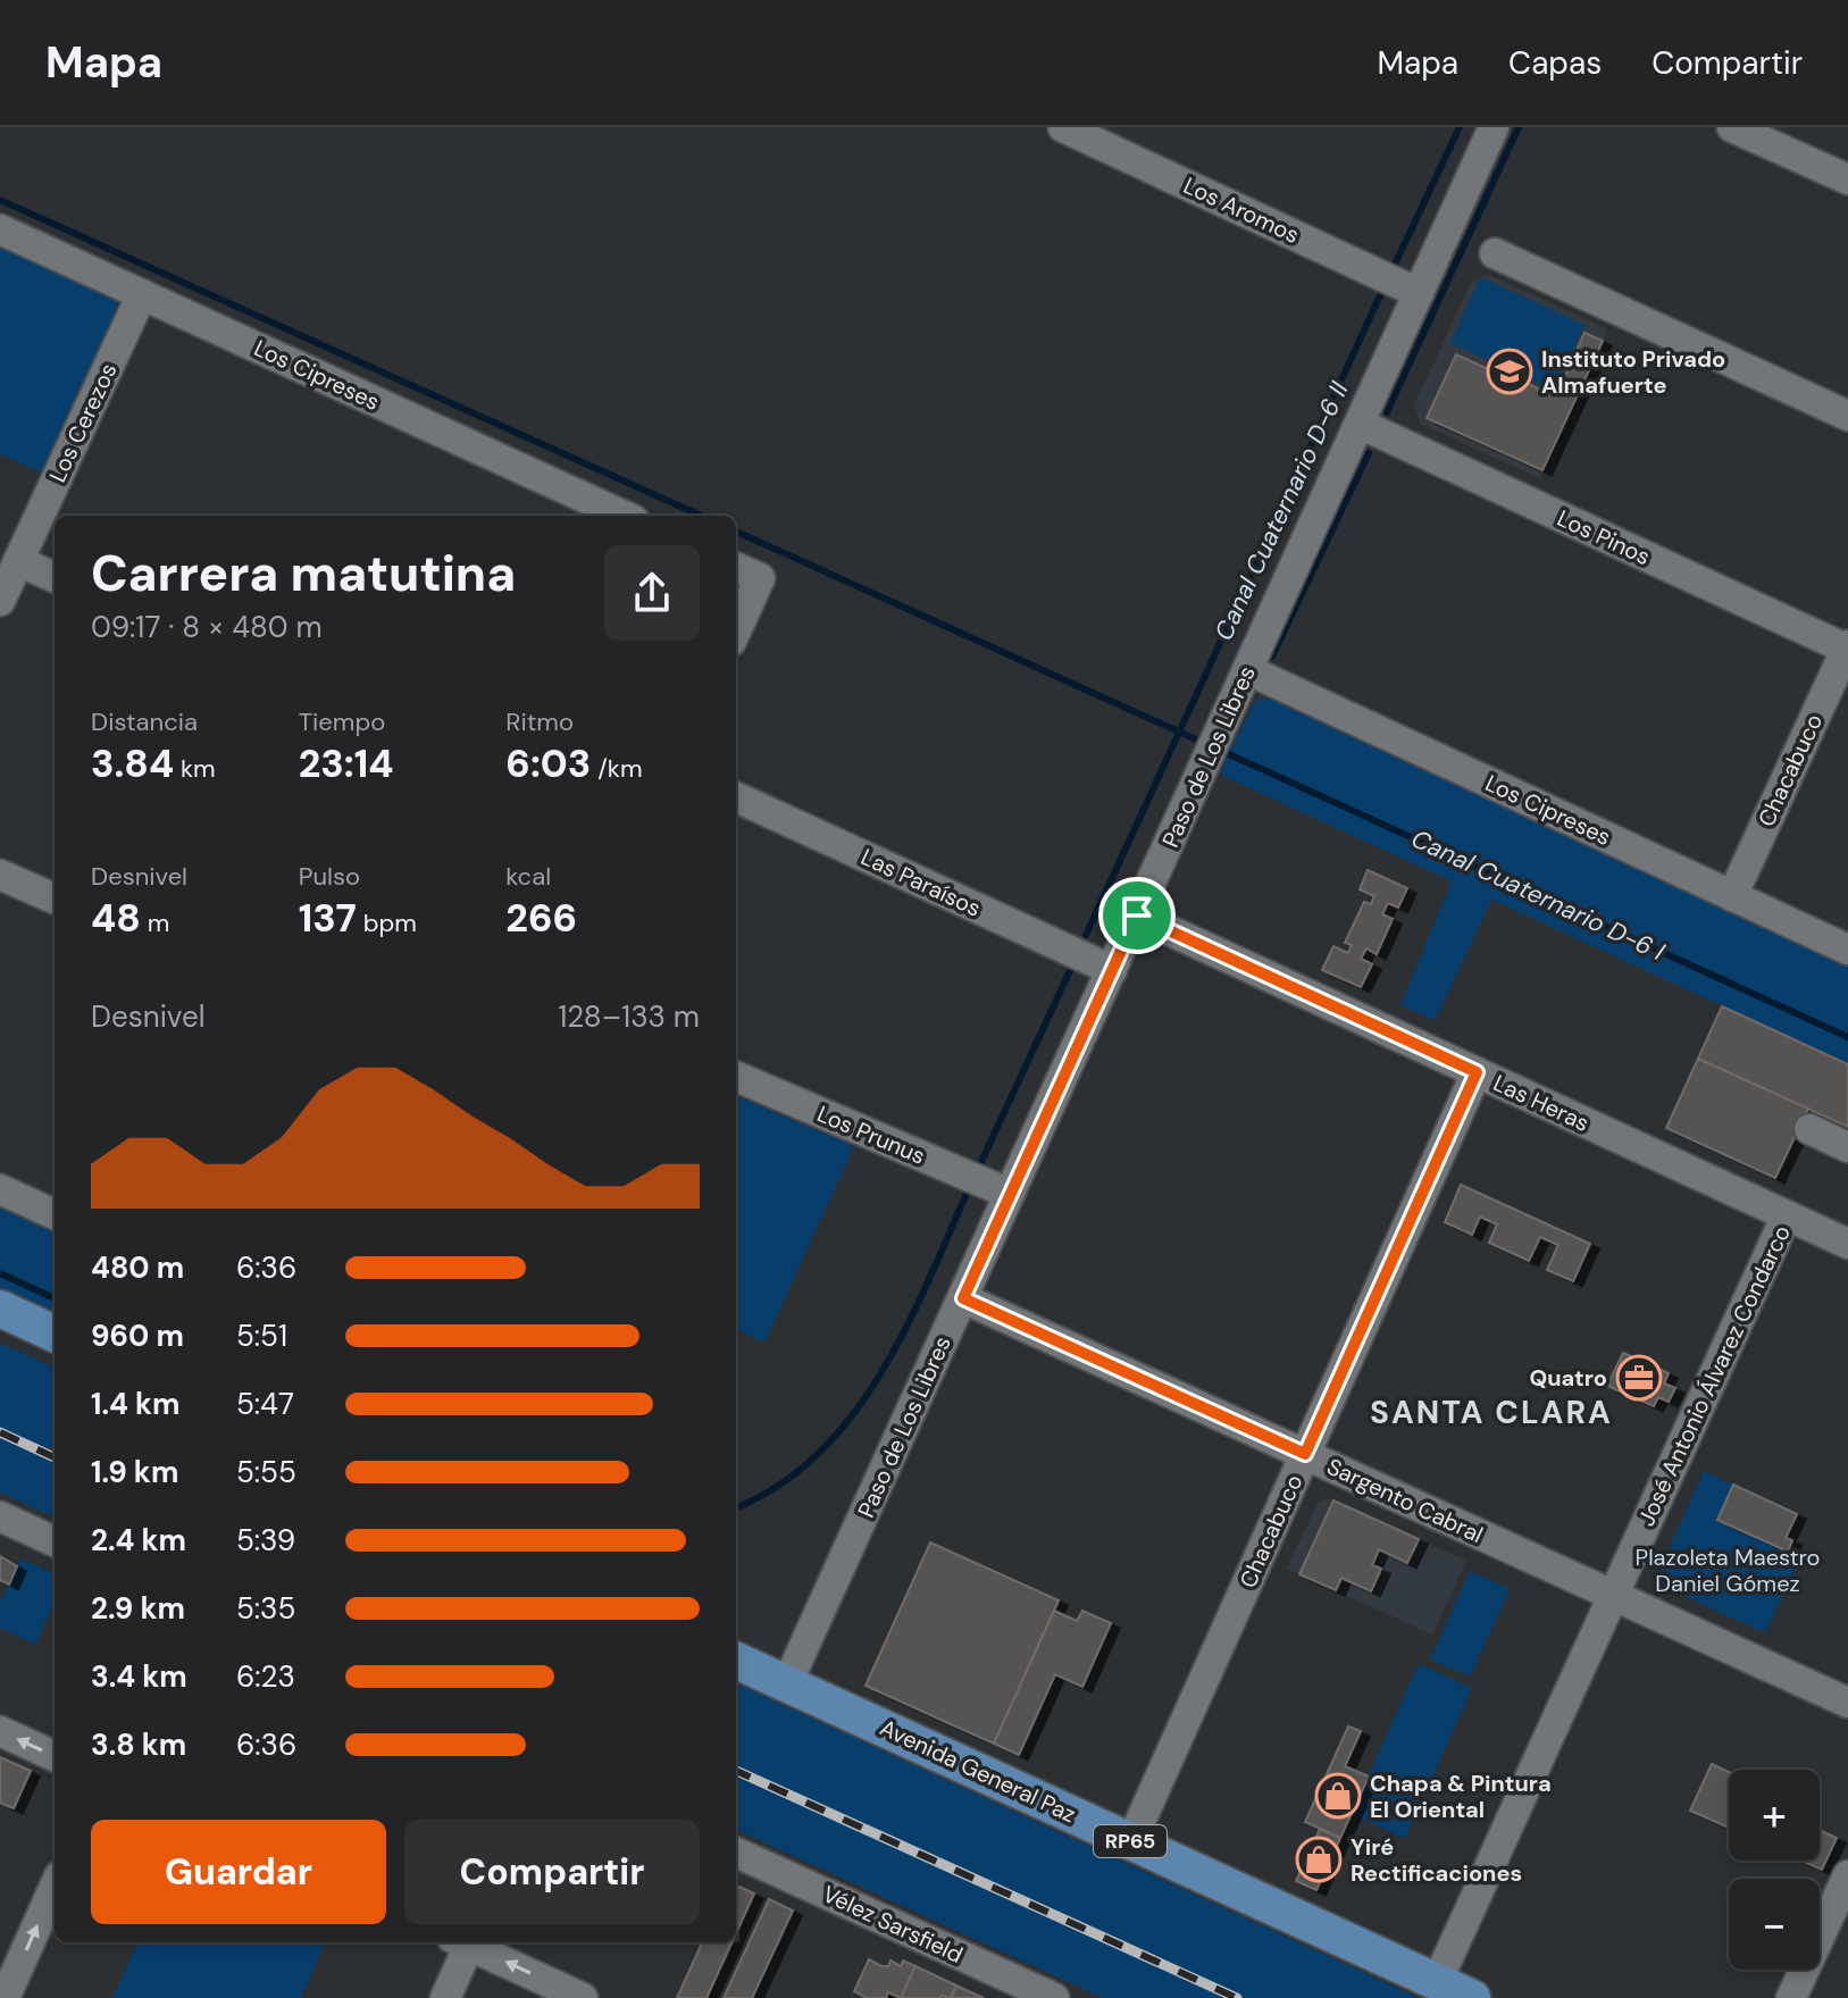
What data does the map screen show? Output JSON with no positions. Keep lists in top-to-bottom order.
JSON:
{
  "streets": {
    "main road": ["Avenida General Paz", "RP65"],
    "street": [
      "Los Aromos",
      "Los Cipreses",
      "Los Cerezos",
      "Los Pinos",
      "Paso de Los Libres",
      "Chacabuco",
      "Las Paraísos",
      "Las Heras",
      "Los Prunus",
      "José Antonio Álvarez Condarco",
      "Sargento Cabral",
      "Vélez Sarsfield"
    ]
  },
  "crossings": [
    ["Los Aromos", "Paso de Los Libres"],
    ["Los Cipreses", "Los Cerezos"],
    ["Los Cipreses", "Paso de Los Libres"],
    ["Los Cipreses", "Chacabuco"],
    ["Los Pinos", "Paso de Los Libres"],
    ["Los Pinos", "Chacabuco"],
    ["Paso de Los Libres", "Las Paraísos"],
    ["Paso de Los Libres", "Las Heras"],
    ["Paso de Los Libres", "Los Prunus"],
    ["Paso de Los Libres", "Sargento Cabral"],
    ["Paso de Los Libres", "Avenida General Paz"],
    ["Chacabuco", "Las Heras"],
    ["Chacabuco", "Sargento Cabral"],
    ["Chacabuco", "Avenida General Paz"],
    ["Las Heras", "José Antonio Álvarez Condarco"],
    ["José Antonio Álvarez Condarco", "Sargento Cabral"],
    ["José Antonio Álvarez Condarco", "Avenida General Paz"]
  ],
  "districts": ["SANTA CLARA"],
  "water": ["Canal Cuaternario D-6 II", "Canal Cuaternario D-6 I"],
  "parks": ["Plazoleta Maestro Daniel Gómez"],
  "places": {
    "school or university": ["Instituto Privado Almafuerte"],
    "office": ["Quatro"],
    "shop": ["Chapa & Pintura El Oriental", "Yiré Rectificaciones"]
  },
  "page": {
    "header": "Mapa",
    "nav": ["Mapa", "Capas", "Compartir"],
    "heading": ["Carrera matutina", "09:17 · 8 × 480 m"],
    "stats": [
      ["Distancia", "3.84 km"],
      ["Tiempo", "23:14"],
      ["Ritmo", "6:03 /km"],
      ["Desnivel", "48 m"],
      ["Pulso", "137 bpm"],
      ["kcal", "266"]
    ],
    "chart": ["Desnivel", "128–133 m"],
    "list": [
      {
        "name": "480 m",
        "note": "6:36"
      },
      {
        "name": "960 m",
        "note": "5:51"
      },
      {
        "name": "1.4 km",
        "note": "5:47"
      },
      {
        "name": "1.9 km",
        "note": "5:55"
      },
      {
        "name": "2.4 km",
        "note": "5:39"
      },
      {
        "name": "2.9 km",
        "note": "5:35"
      },
      {
        "name": "3.4 km",
        "note": "6:23"
      },
      {
        "name": "3.8 km",
        "note": "6:36"
      }
    ],
    "map_buttons": ["+", "−"],
    "buttons": ["Guardar", "Compartir"]
  }
}
